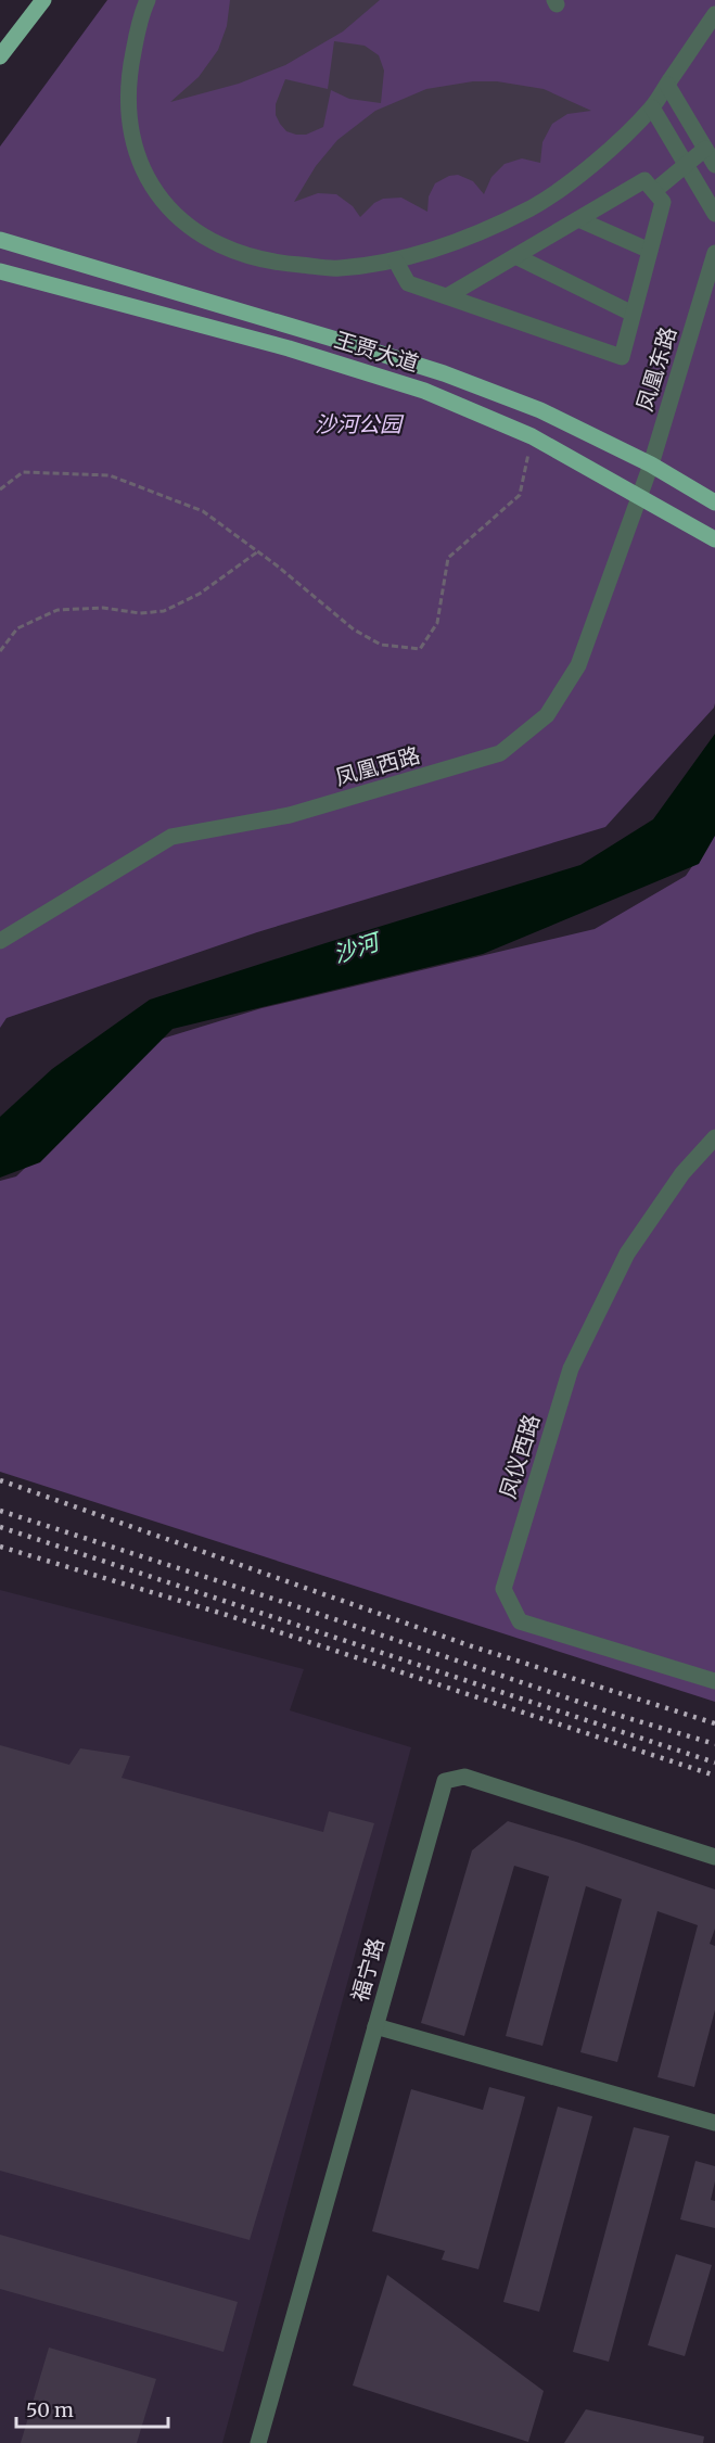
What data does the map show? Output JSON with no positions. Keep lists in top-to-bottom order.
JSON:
{
  "streets": {
    "main road": ["王贾大道"],
    "street": [
      "凤凰东路",
      "凤凰西路",
      "凤仪西路",
      "福宁路"
    ]
  },
  "crossings": [
    ["王贾大道", "凤凰东路"],
    ["王贾大道", "凤凰西路"],
    ["凤凰东路", "凤凰西路"]
  ],
  "water": ["沙河"],
  "parks": ["沙河公园"],
  "scale_bar": "50 m"
}
